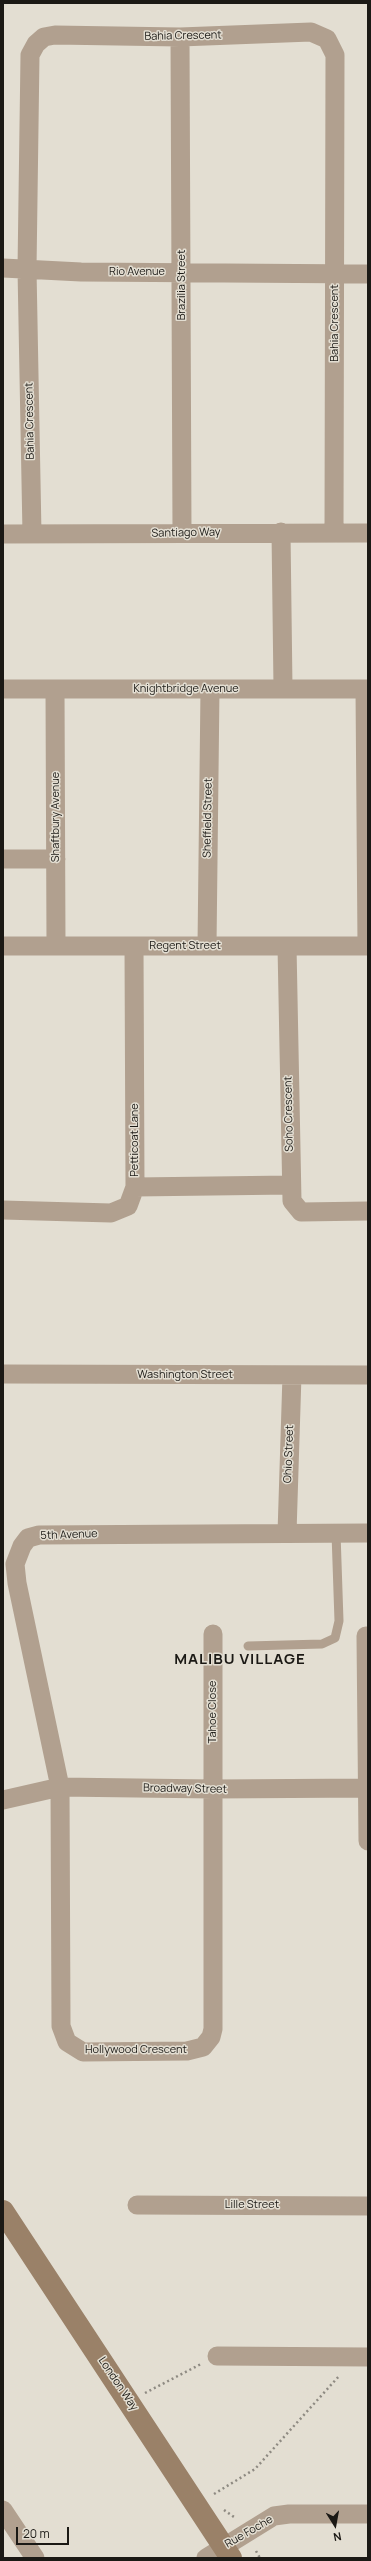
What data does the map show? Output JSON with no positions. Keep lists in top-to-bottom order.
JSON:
{
  "streets": {
    "street": [
      "Bahia Crescent",
      "Rio Avenue",
      "Brazilia Street",
      "Santiago Way",
      "Knightbridge Avenue",
      "Shaftbury Avenue",
      "Sheffield Street",
      "Regent Street",
      "Soho Crescent",
      "Petticoat Lane",
      "Washington Street",
      "Ohio Street",
      "5th Avenue",
      "Tahoe Close",
      "Broadway Street",
      "Hollywood Crescent",
      "Lille Street",
      "London Way",
      "Rue Foche"
    ]
  },
  "crossings": [
    ["Bahia Crescent", "Rio Avenue"],
    ["Bahia Crescent", "Brazilia Street"],
    ["Bahia Crescent", "Santiago Way"],
    ["Rio Avenue", "Brazilia Street"],
    ["Brazilia Street", "Santiago Way"],
    ["Knightbridge Avenue", "Shaftbury Avenue"],
    ["Knightbridge Avenue", "Sheffield Street"],
    ["Shaftbury Avenue", "Regent Street"],
    ["Sheffield Street", "Regent Street"],
    ["Regent Street", "Soho Crescent"],
    ["Regent Street", "Petticoat Lane"],
    ["Washington Street", "Ohio Street"],
    ["Ohio Street", "5th Avenue"],
    ["5th Avenue", "Broadway Street"],
    ["5th Avenue", "Hollywood Crescent"],
    ["Tahoe Close", "Broadway Street"],
    ["Tahoe Close", "Hollywood Crescent"],
    ["Broadway Street", "Hollywood Crescent"],
    ["London Way", "Rue Foche"]
  ],
  "districts": ["MALIBU VILLAGE"],
  "scale_bar": "20 m",
  "north": "bottom"
}
